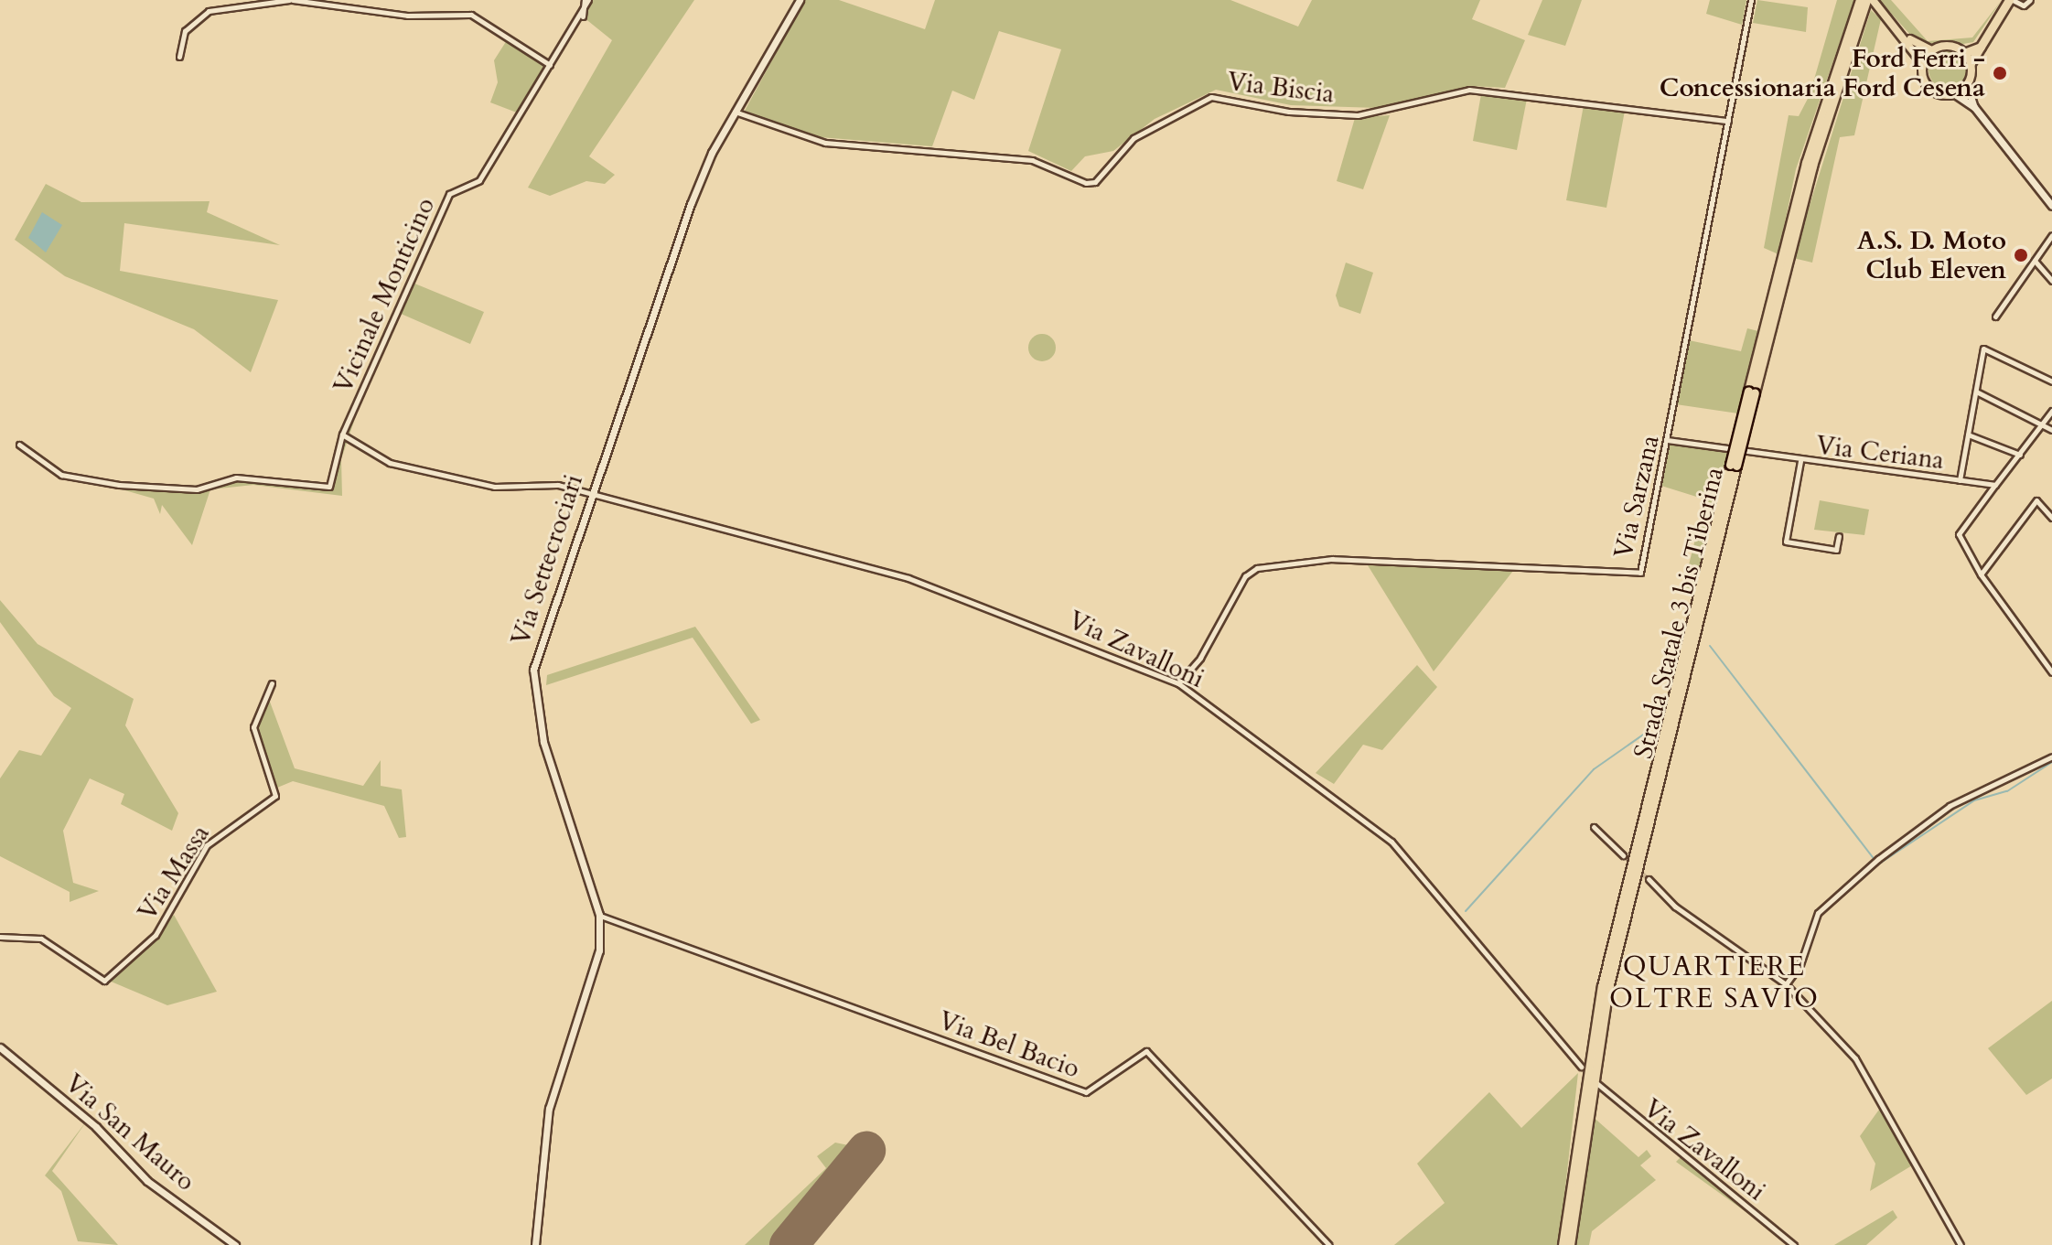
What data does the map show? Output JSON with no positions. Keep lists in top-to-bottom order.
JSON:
{
  "streets": {
    "highway": ["Strada Statale 3 bis Tiberina"],
    "main road": ["Via Settecrociari", "Via San Mauro"],
    "street": [
      "Via Biscia",
      "Vicinale Monticino",
      "Via Ceriana",
      "Via Sarzana",
      "Via Zavalloni",
      "Via Massa",
      "Via Bel Bacio"
    ]
  },
  "crossings": [
    ["Via Biscia", "Via Sarzana"],
    ["Via Biscia", "Via Settecrociari"],
    ["Vicinale Monticino", "Via Zavalloni"],
    ["Via Ceriana", "Via Sarzana"],
    ["Via Sarzana", "Via Zavalloni"],
    ["Via Settecrociari", "Via Zavalloni"],
    ["Via Settecrociari", "Via Bel Bacio"]
  ],
  "districts": ["QUARTIERE OLTRE SAVIO"],
  "places": ["Ford Ferri - Concessionaria Ford Cesena", "A.S. D. Moto Club Eleven"]
}
